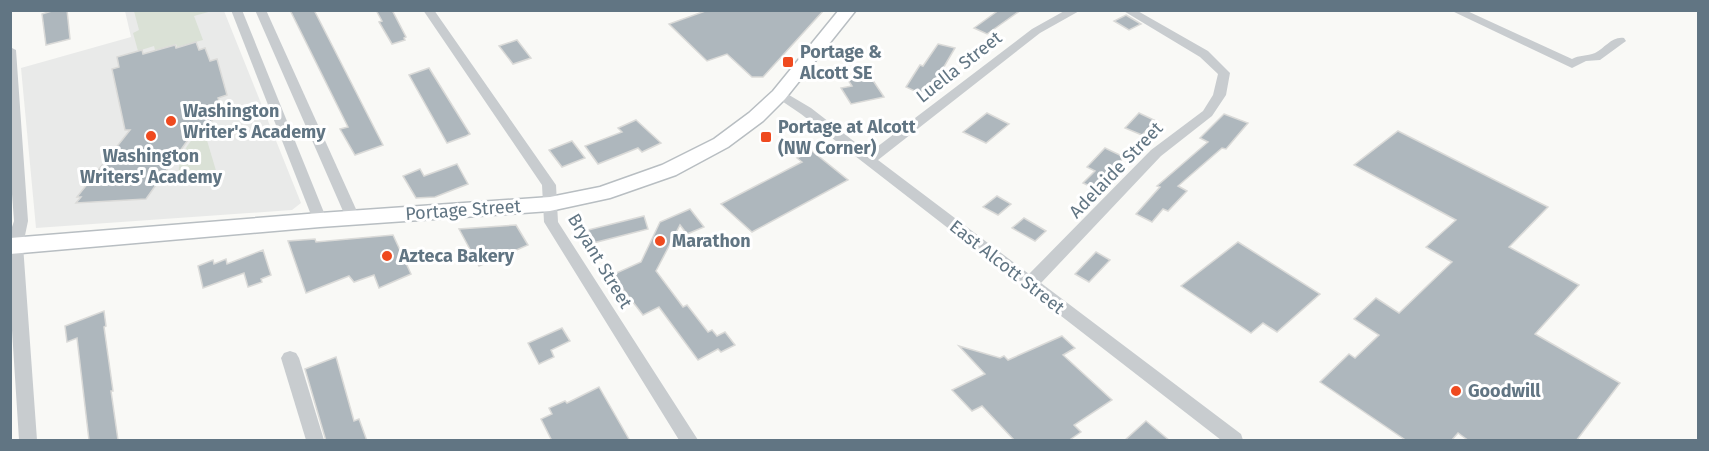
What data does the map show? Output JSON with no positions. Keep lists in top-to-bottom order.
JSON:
{
  "streets": {
    "main road": ["Portage Street"],
    "street": [
      "Luella Street",
      "Adelaide Street",
      "Bryant Street",
      "East Alcott Street"
    ]
  },
  "crossings": [
    ["Luella Street", "East Alcott Street"],
    ["Adelaide Street", "East Alcott Street"],
    ["Portage Street", "Bryant Street"],
    ["Portage Street", "East Alcott Street"]
  ],
  "places": {
    "transit": ["Portage & Alcott SE", "Portage at Alcott (NW Corner)"],
    "other": [
      "Washington Writer's Academy",
      "Washington Writers' Academy",
      "Marathon",
      "Azteca Bakery",
      "Goodwill"
    ]
  }
}
